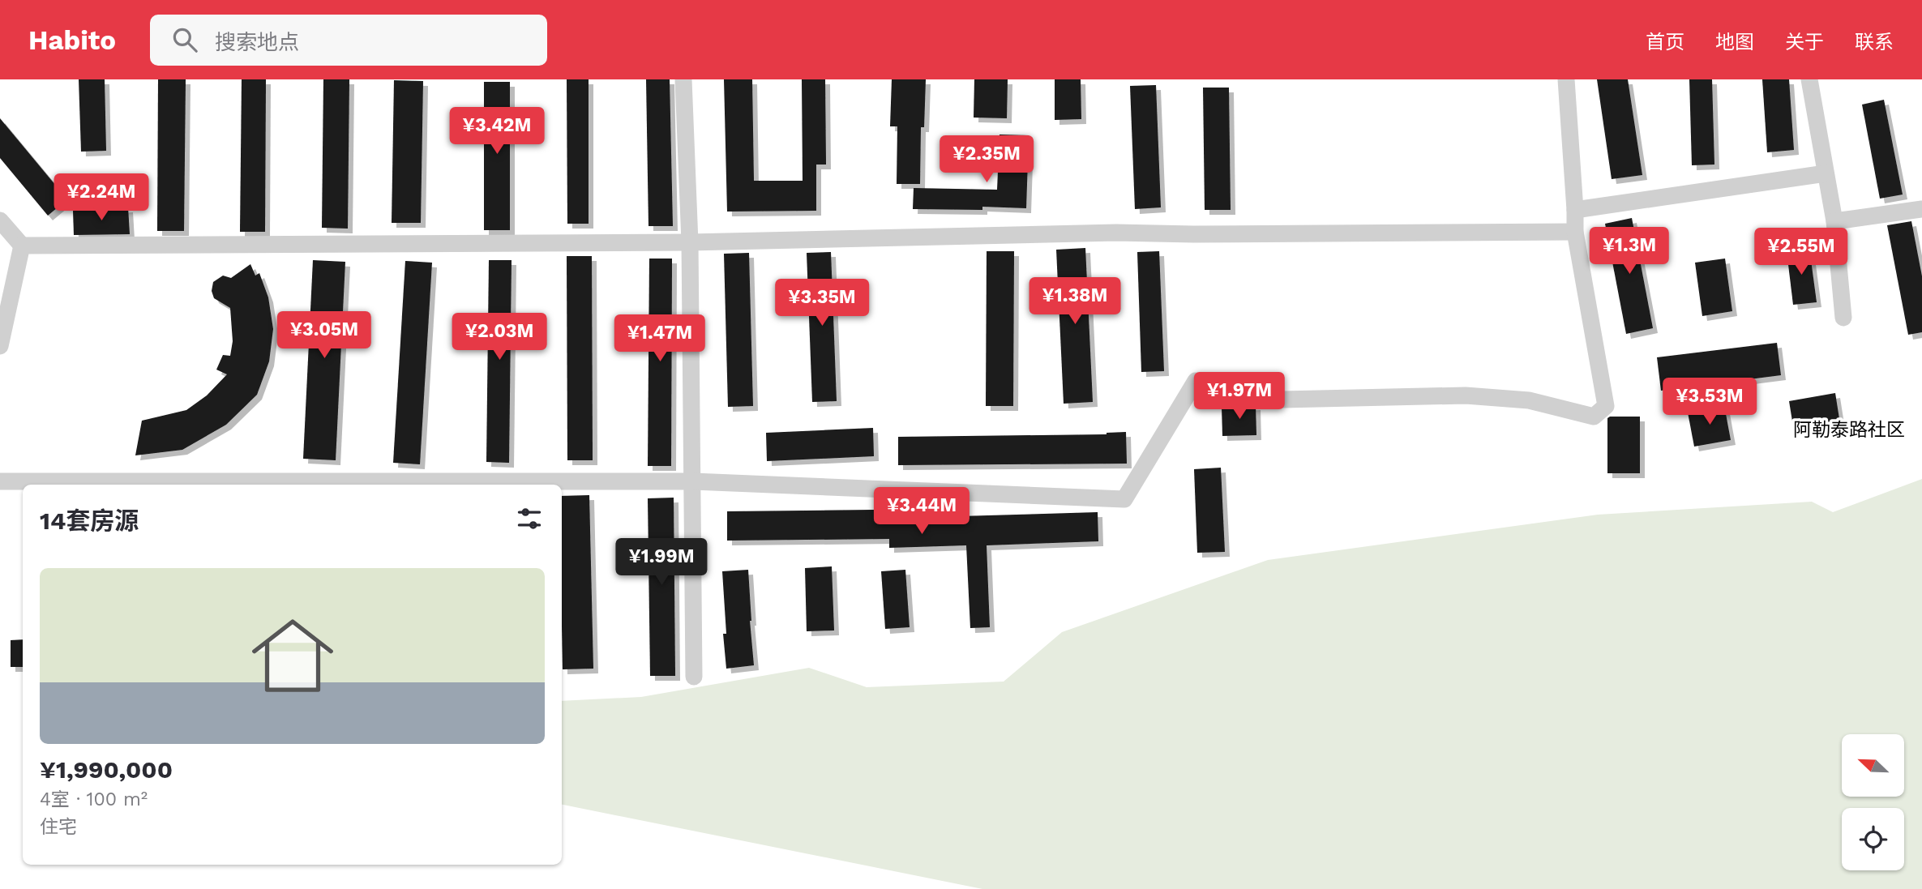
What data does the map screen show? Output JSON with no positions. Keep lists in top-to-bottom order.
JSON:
{
  "districts": ["阿勒泰路社区"],
  "north": "top left",
  "page": {
    "header": "Habito",
    "search": "搜索地点",
    "nav": [
      "首页",
      "地图",
      "关于",
      "联系"
    ],
    "price": [
      "¥3.42M",
      "¥2.35M",
      "¥2.24M",
      "¥1.3M",
      "¥2.55M",
      "¥1.38M",
      "¥3.35M",
      "¥3.05M",
      "¥2.03M",
      "¥1.47M",
      "¥1.97M",
      "¥3.53M",
      "¥3.44M",
      "¥1.99M"
    ],
    "heading": "14套房源",
    "list": [
      {
        "name": "¥1,990,000",
        "note": "4室 · 100 m² · 住宅"
      }
    ]
  }
}
